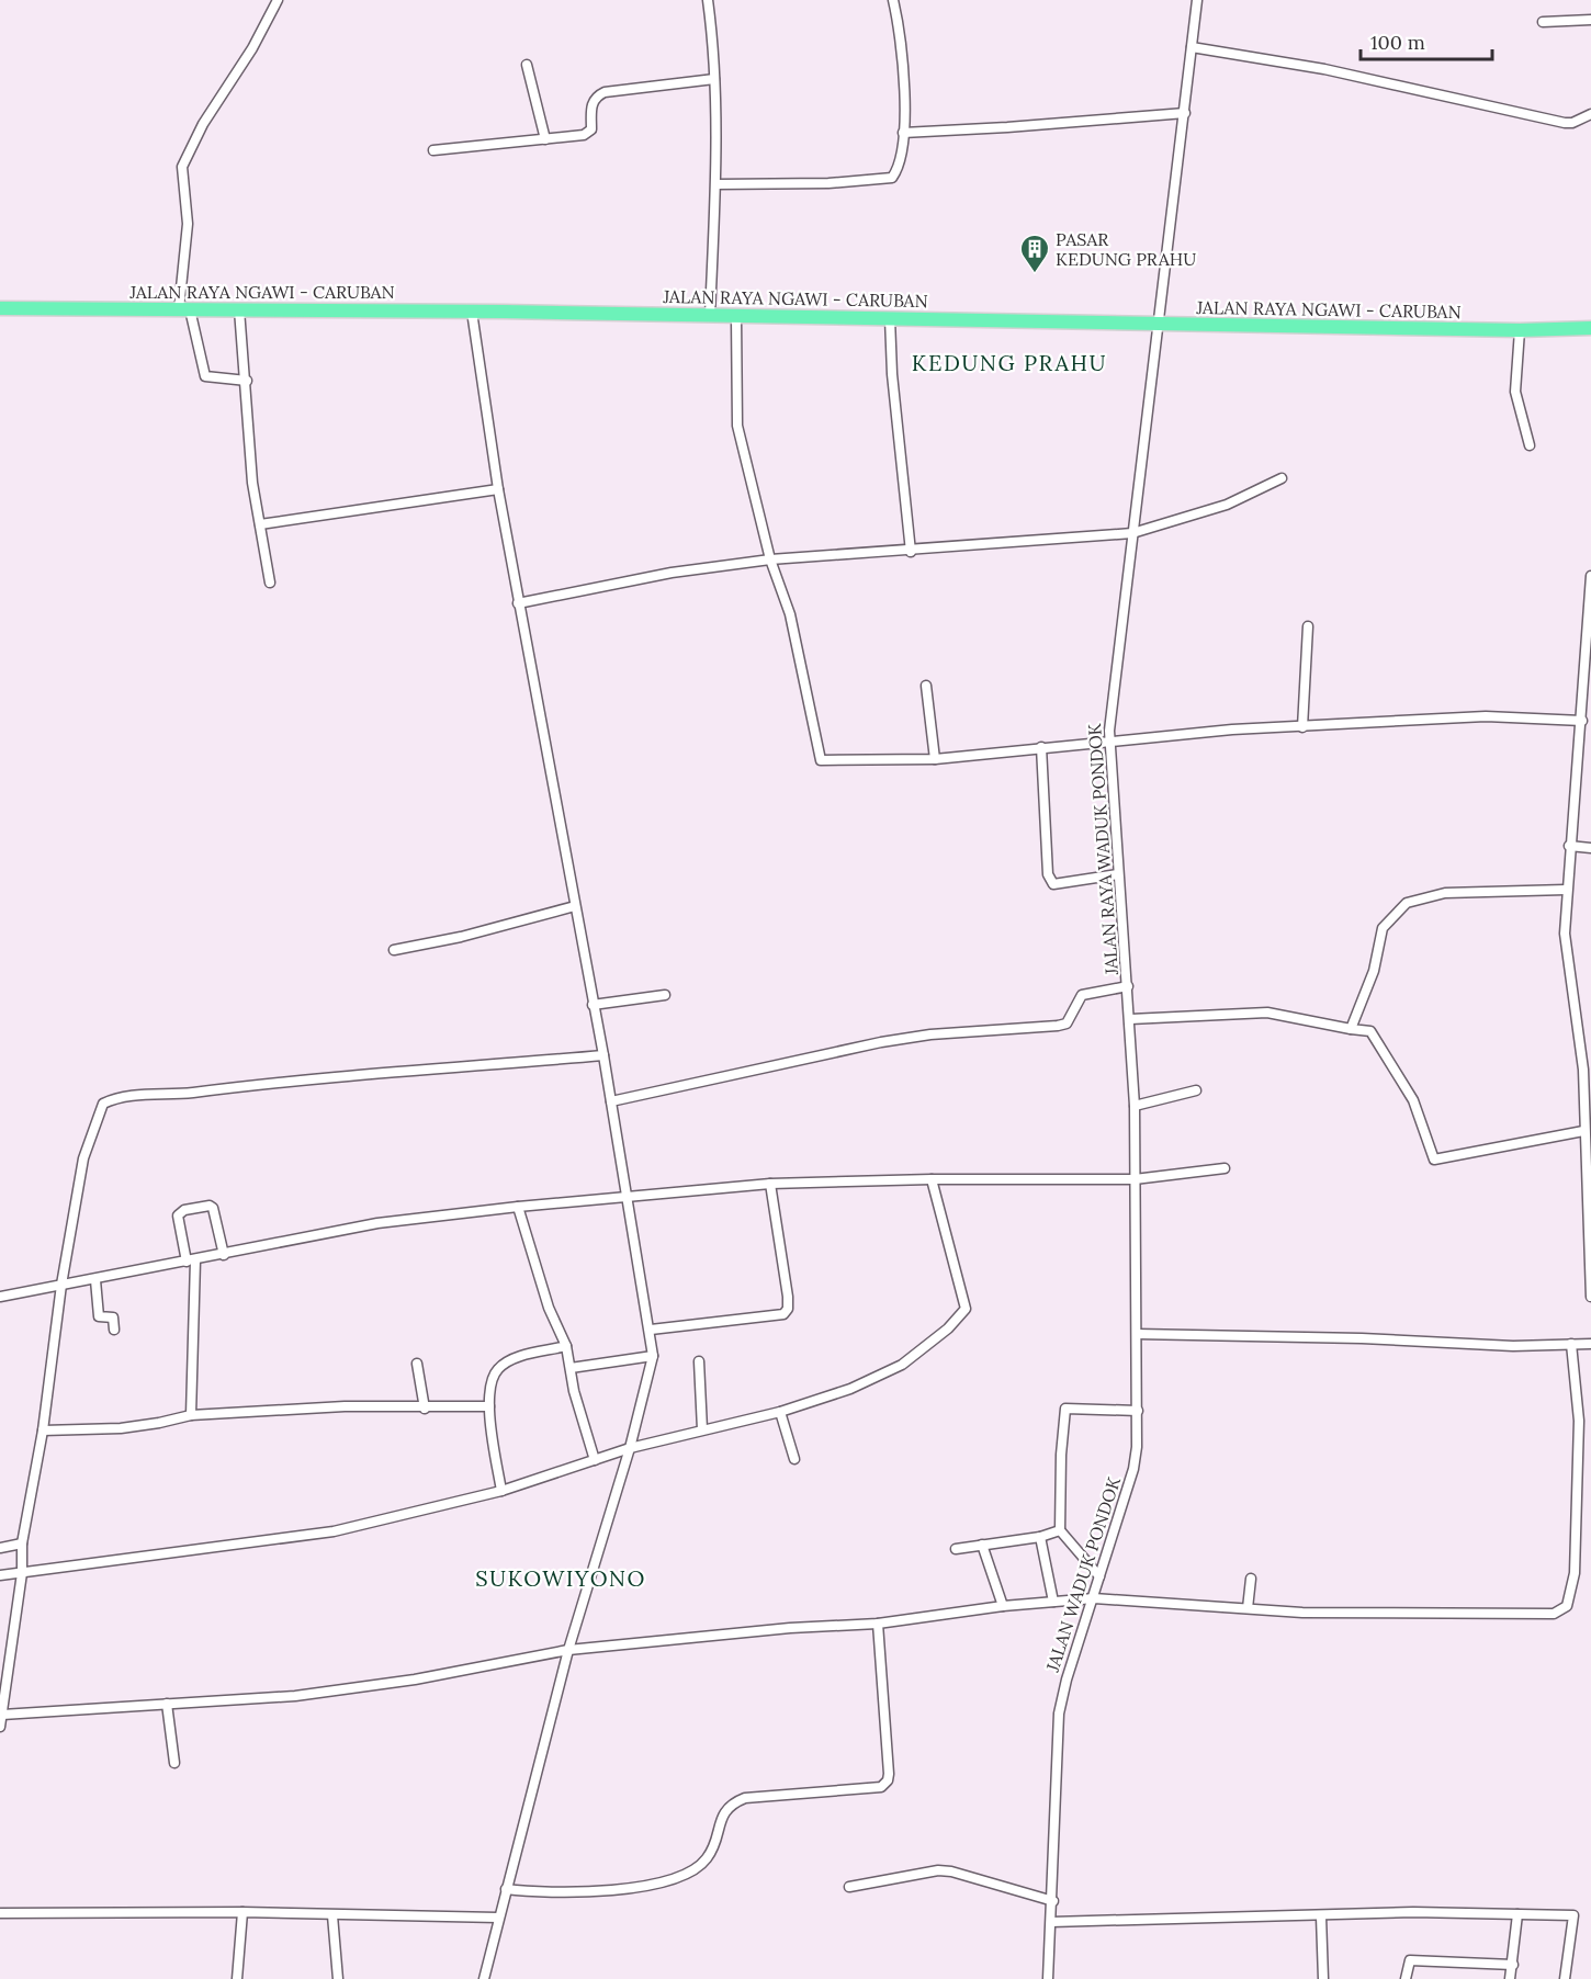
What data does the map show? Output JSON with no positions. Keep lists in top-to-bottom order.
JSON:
{
  "streets": {
    "highway": ["JALAN RAYA NGAWI - CARUBAN"],
    "street": ["JALAN RAYA WADUK PONDOK", "JALAN WADUK PONDOK"]
  },
  "crossings": [
    ["JALAN RAYA NGAWI - CARUBAN", "JALAN RAYA WADUK PONDOK"],
    ["JALAN RAYA WADUK PONDOK", "JALAN WADUK PONDOK"]
  ],
  "districts": ["KEDUNG PRAHU", "SUKOWIYONO"],
  "places": {
    "building": ["PASAR KEDUNG PRAHU"]
  },
  "scale_bar": "100 m"
}
